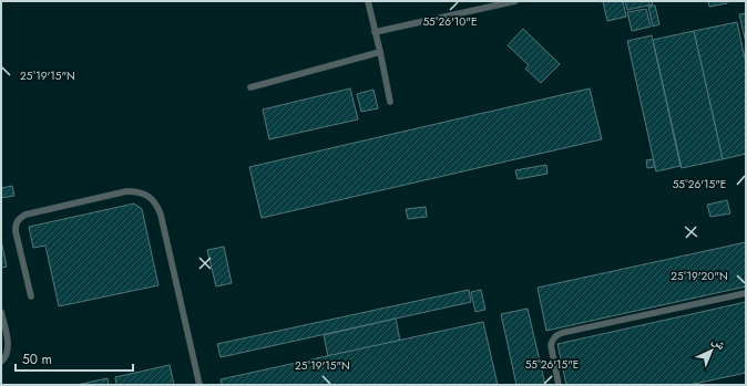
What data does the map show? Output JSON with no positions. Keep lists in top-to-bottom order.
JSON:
{
  "scale_bar": "50 m",
  "north": "top right",
  "coordinates": [
    "55°26'10\"E",
    "25°19'15\"N",
    "55°26'15\"E",
    "25°19'20\"N"
  ]
}
